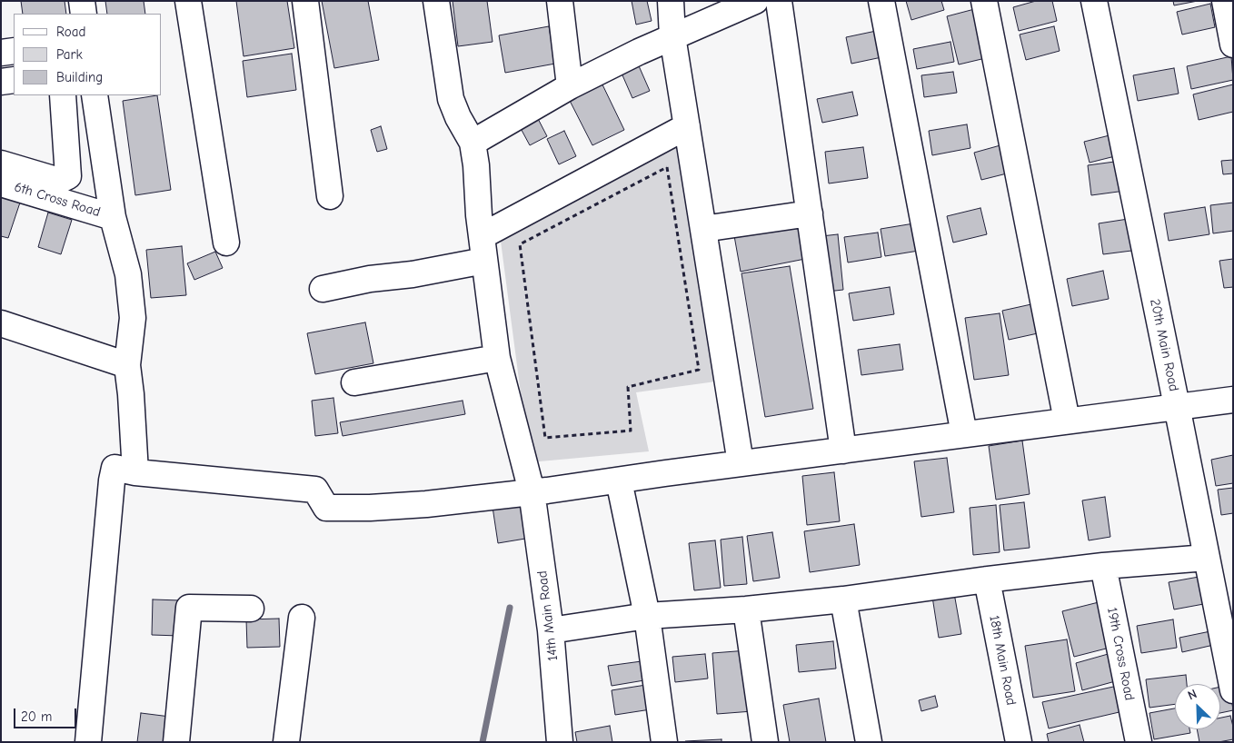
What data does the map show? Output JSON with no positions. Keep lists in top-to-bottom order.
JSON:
{
  "streets": {
    "street": [
      "6th Cross Road",
      "20th Main Road",
      "14th Main Road",
      "19th Cross Road",
      "18th Main Road"
    ]
  },
  "legend": ["Road", "Park", "Building"],
  "scale_bar": "20 m",
  "north": "top left"
}
